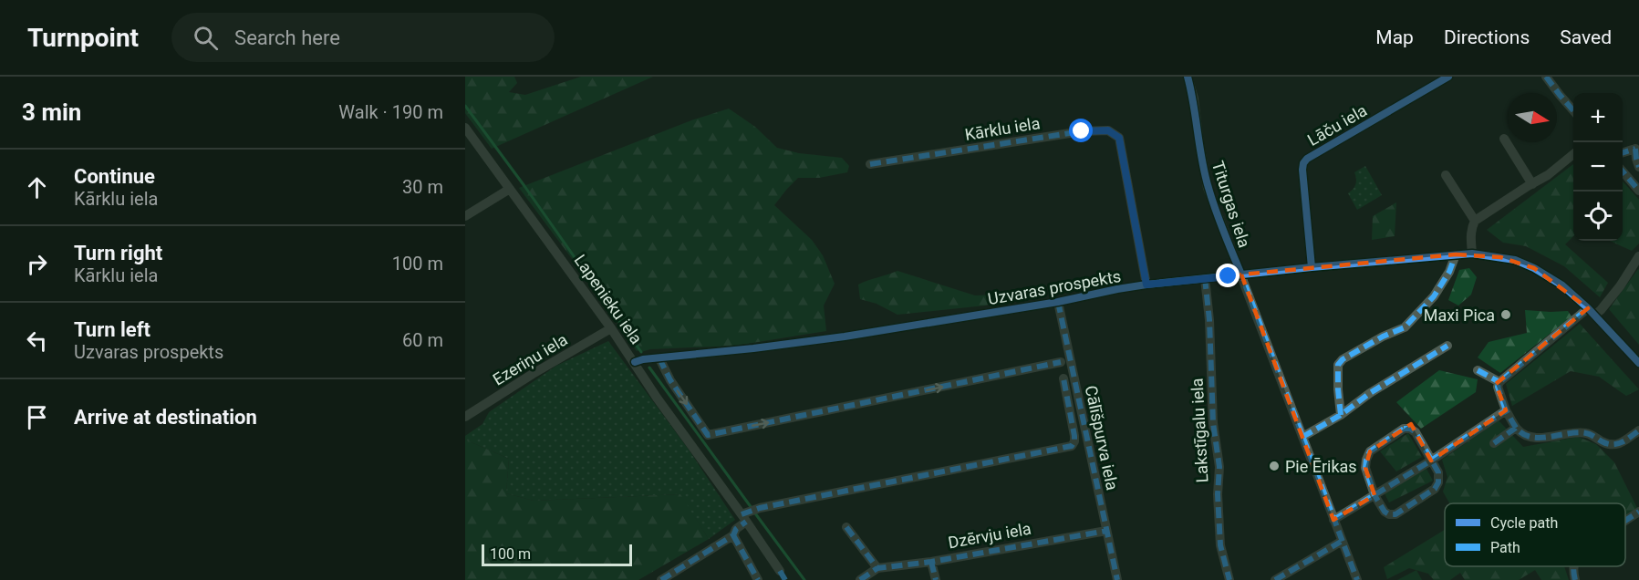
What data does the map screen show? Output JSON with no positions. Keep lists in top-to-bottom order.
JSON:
{
  "streets": {
    "street": [
      "Lāču iela",
      "Kārklu iela",
      "Titurgas iela",
      "Uzvaras prospekts",
      "Lapenieku iela",
      "Ezeriņu iela",
      "Lakstīgalu iela",
      "Cālīšpurva iela",
      "Dzērvju iela"
    ]
  },
  "crossings": [
    ["Lāču iela", "Uzvaras prospekts"],
    ["Kārklu iela", "Uzvaras prospekts"],
    ["Titurgas iela", "Uzvaras prospekts"],
    ["Uzvaras prospekts", "Lapenieku iela"],
    ["Uzvaras prospekts", "Lakstīgalu iela"],
    ["Uzvaras prospekts", "Cālīšpurva iela"],
    ["Lapenieku iela", "Ezeriņu iela"],
    ["Cālīšpurva iela", "Dzērvju iela"]
  ],
  "places": ["Maxi Pica", "Pie Ērikas"],
  "legend": ["Cycle path", "Path"],
  "scale_bar": "100 m",
  "north": "right",
  "page": {
    "header": "Turnpoint",
    "search": "Search here",
    "nav": ["Map", "Directions", "Saved"],
    "heading": ["3 min", "Walk · 190 m"],
    "map_buttons": ["+", "−"],
    "list": [
      ["Continue", "Kārklu iela", "30 m"],
      ["Turn right", "Kārklu iela", "100 m"],
      ["Turn left", "Uzvaras prospekts", "60 m"],
      "Arrive at destination"
    ],
    "scale": "100 m"
  }
}
